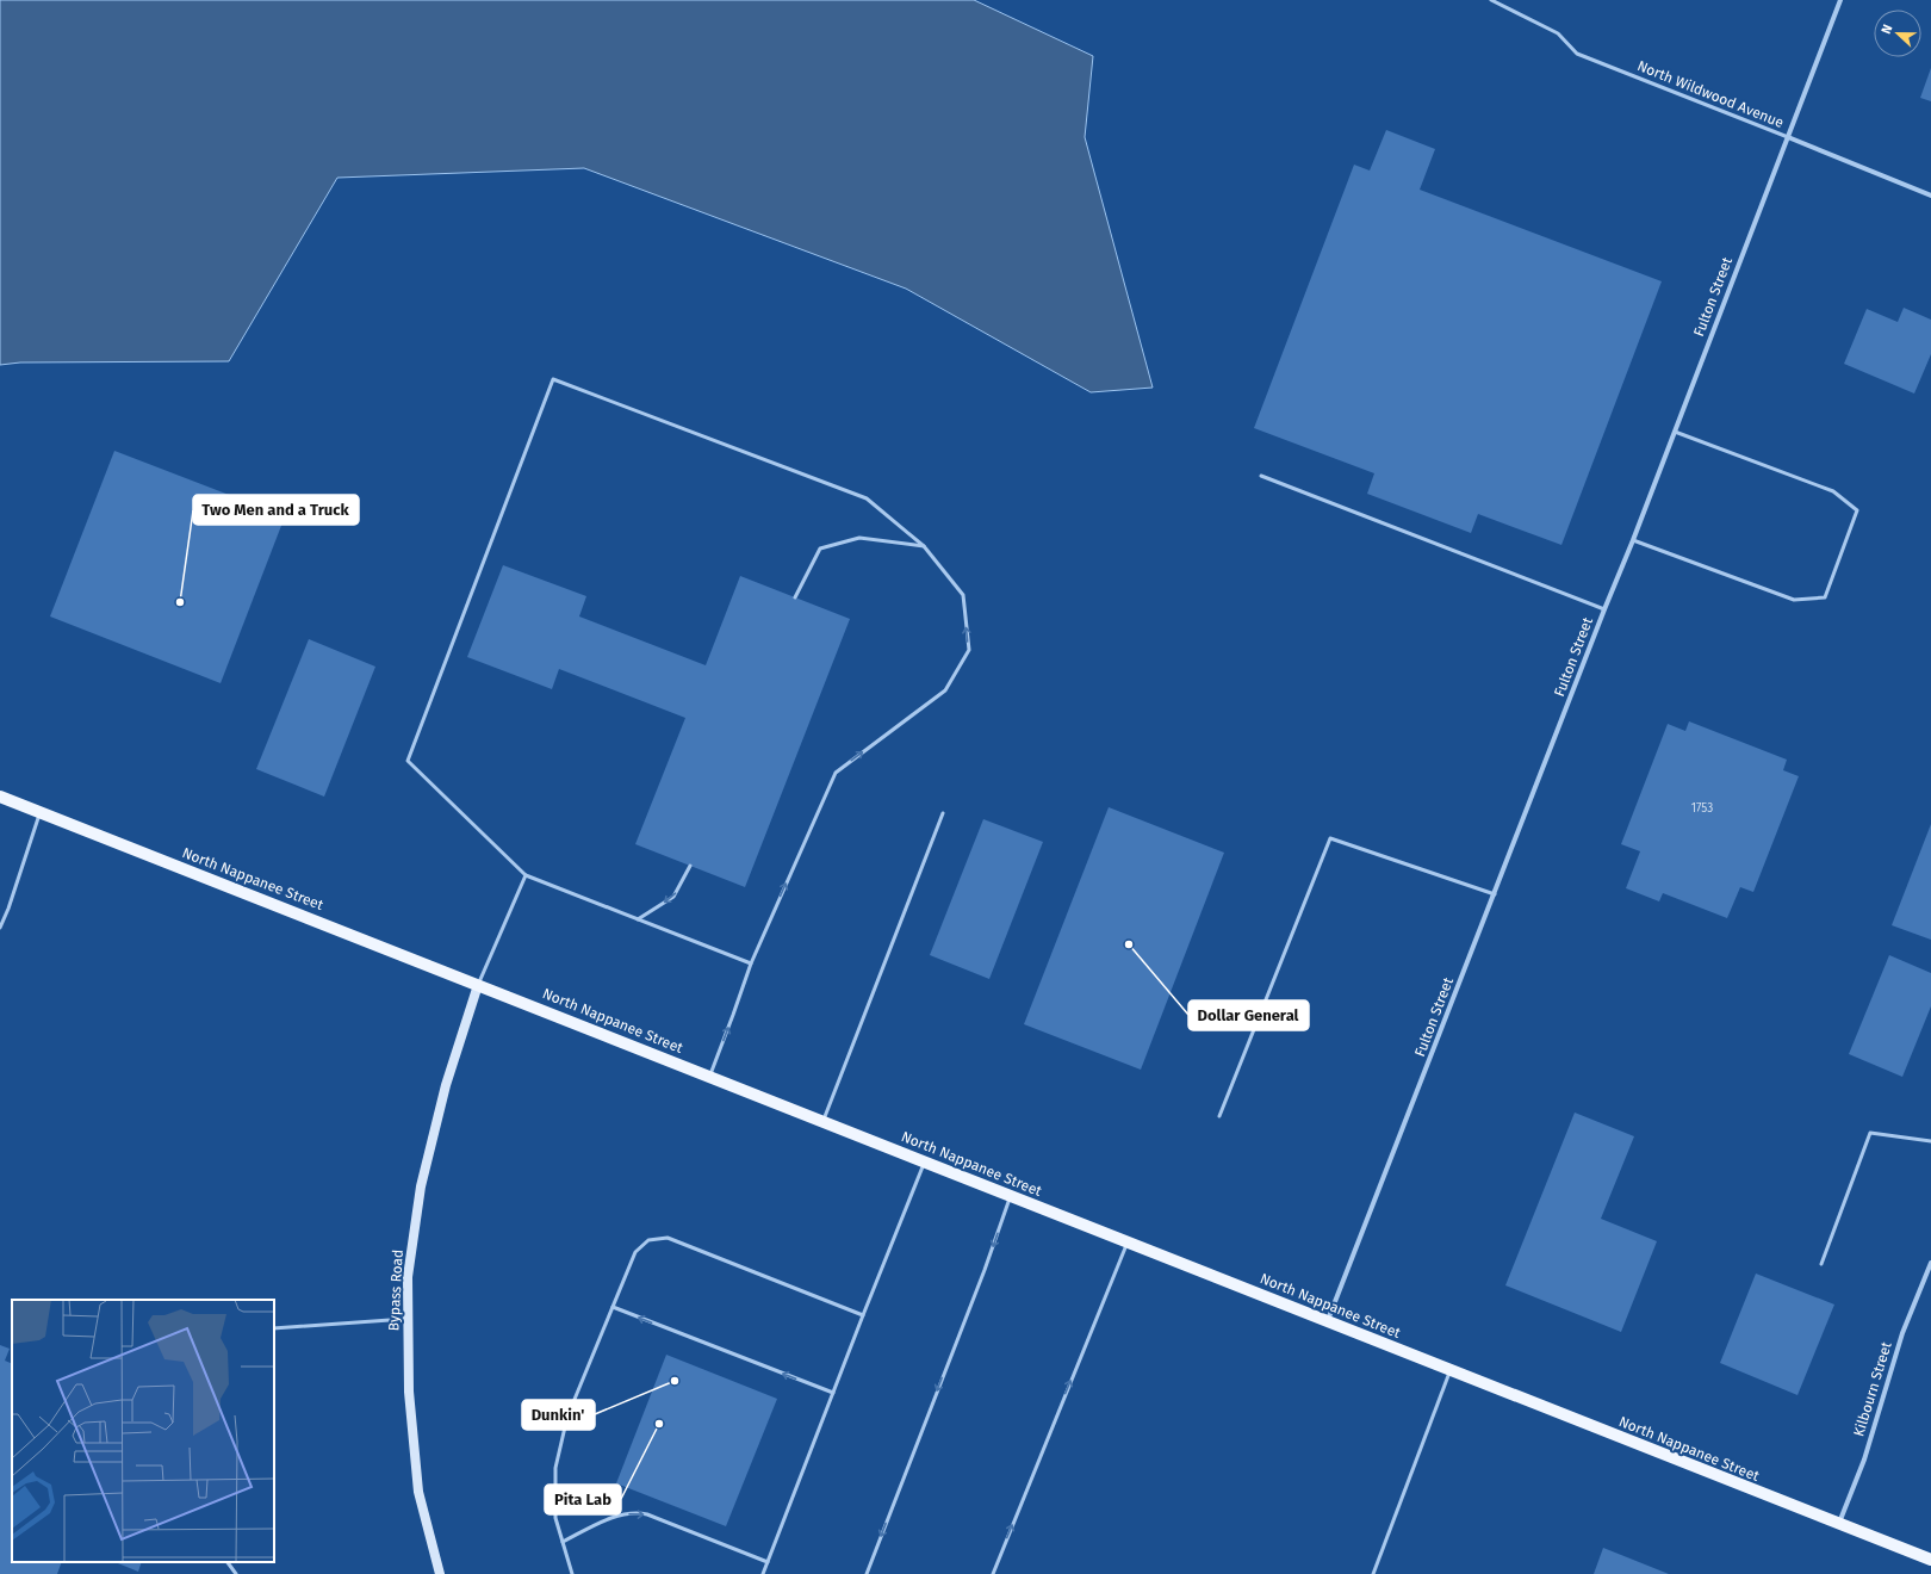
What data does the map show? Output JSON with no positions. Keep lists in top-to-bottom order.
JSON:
{
  "streets": {
    "main road": ["North Nappanee Street", "Bypass Road"],
    "street": ["North Wildwood Avenue", "Fulton Street", "Kilbourn Street"]
  },
  "crossings": [
    ["North Wildwood Avenue", "Fulton Street"],
    ["Fulton Street", "North Nappanee Street"],
    ["North Nappanee Street", "Bypass Road"],
    ["North Nappanee Street", "Kilbourn Street"]
  ],
  "places": [
    "Two Men and a Truck",
    "Dollar General",
    "Dunkin'",
    "Pita Lab"
  ],
  "house_numbers": ["1753"],
  "north": "left"
}
